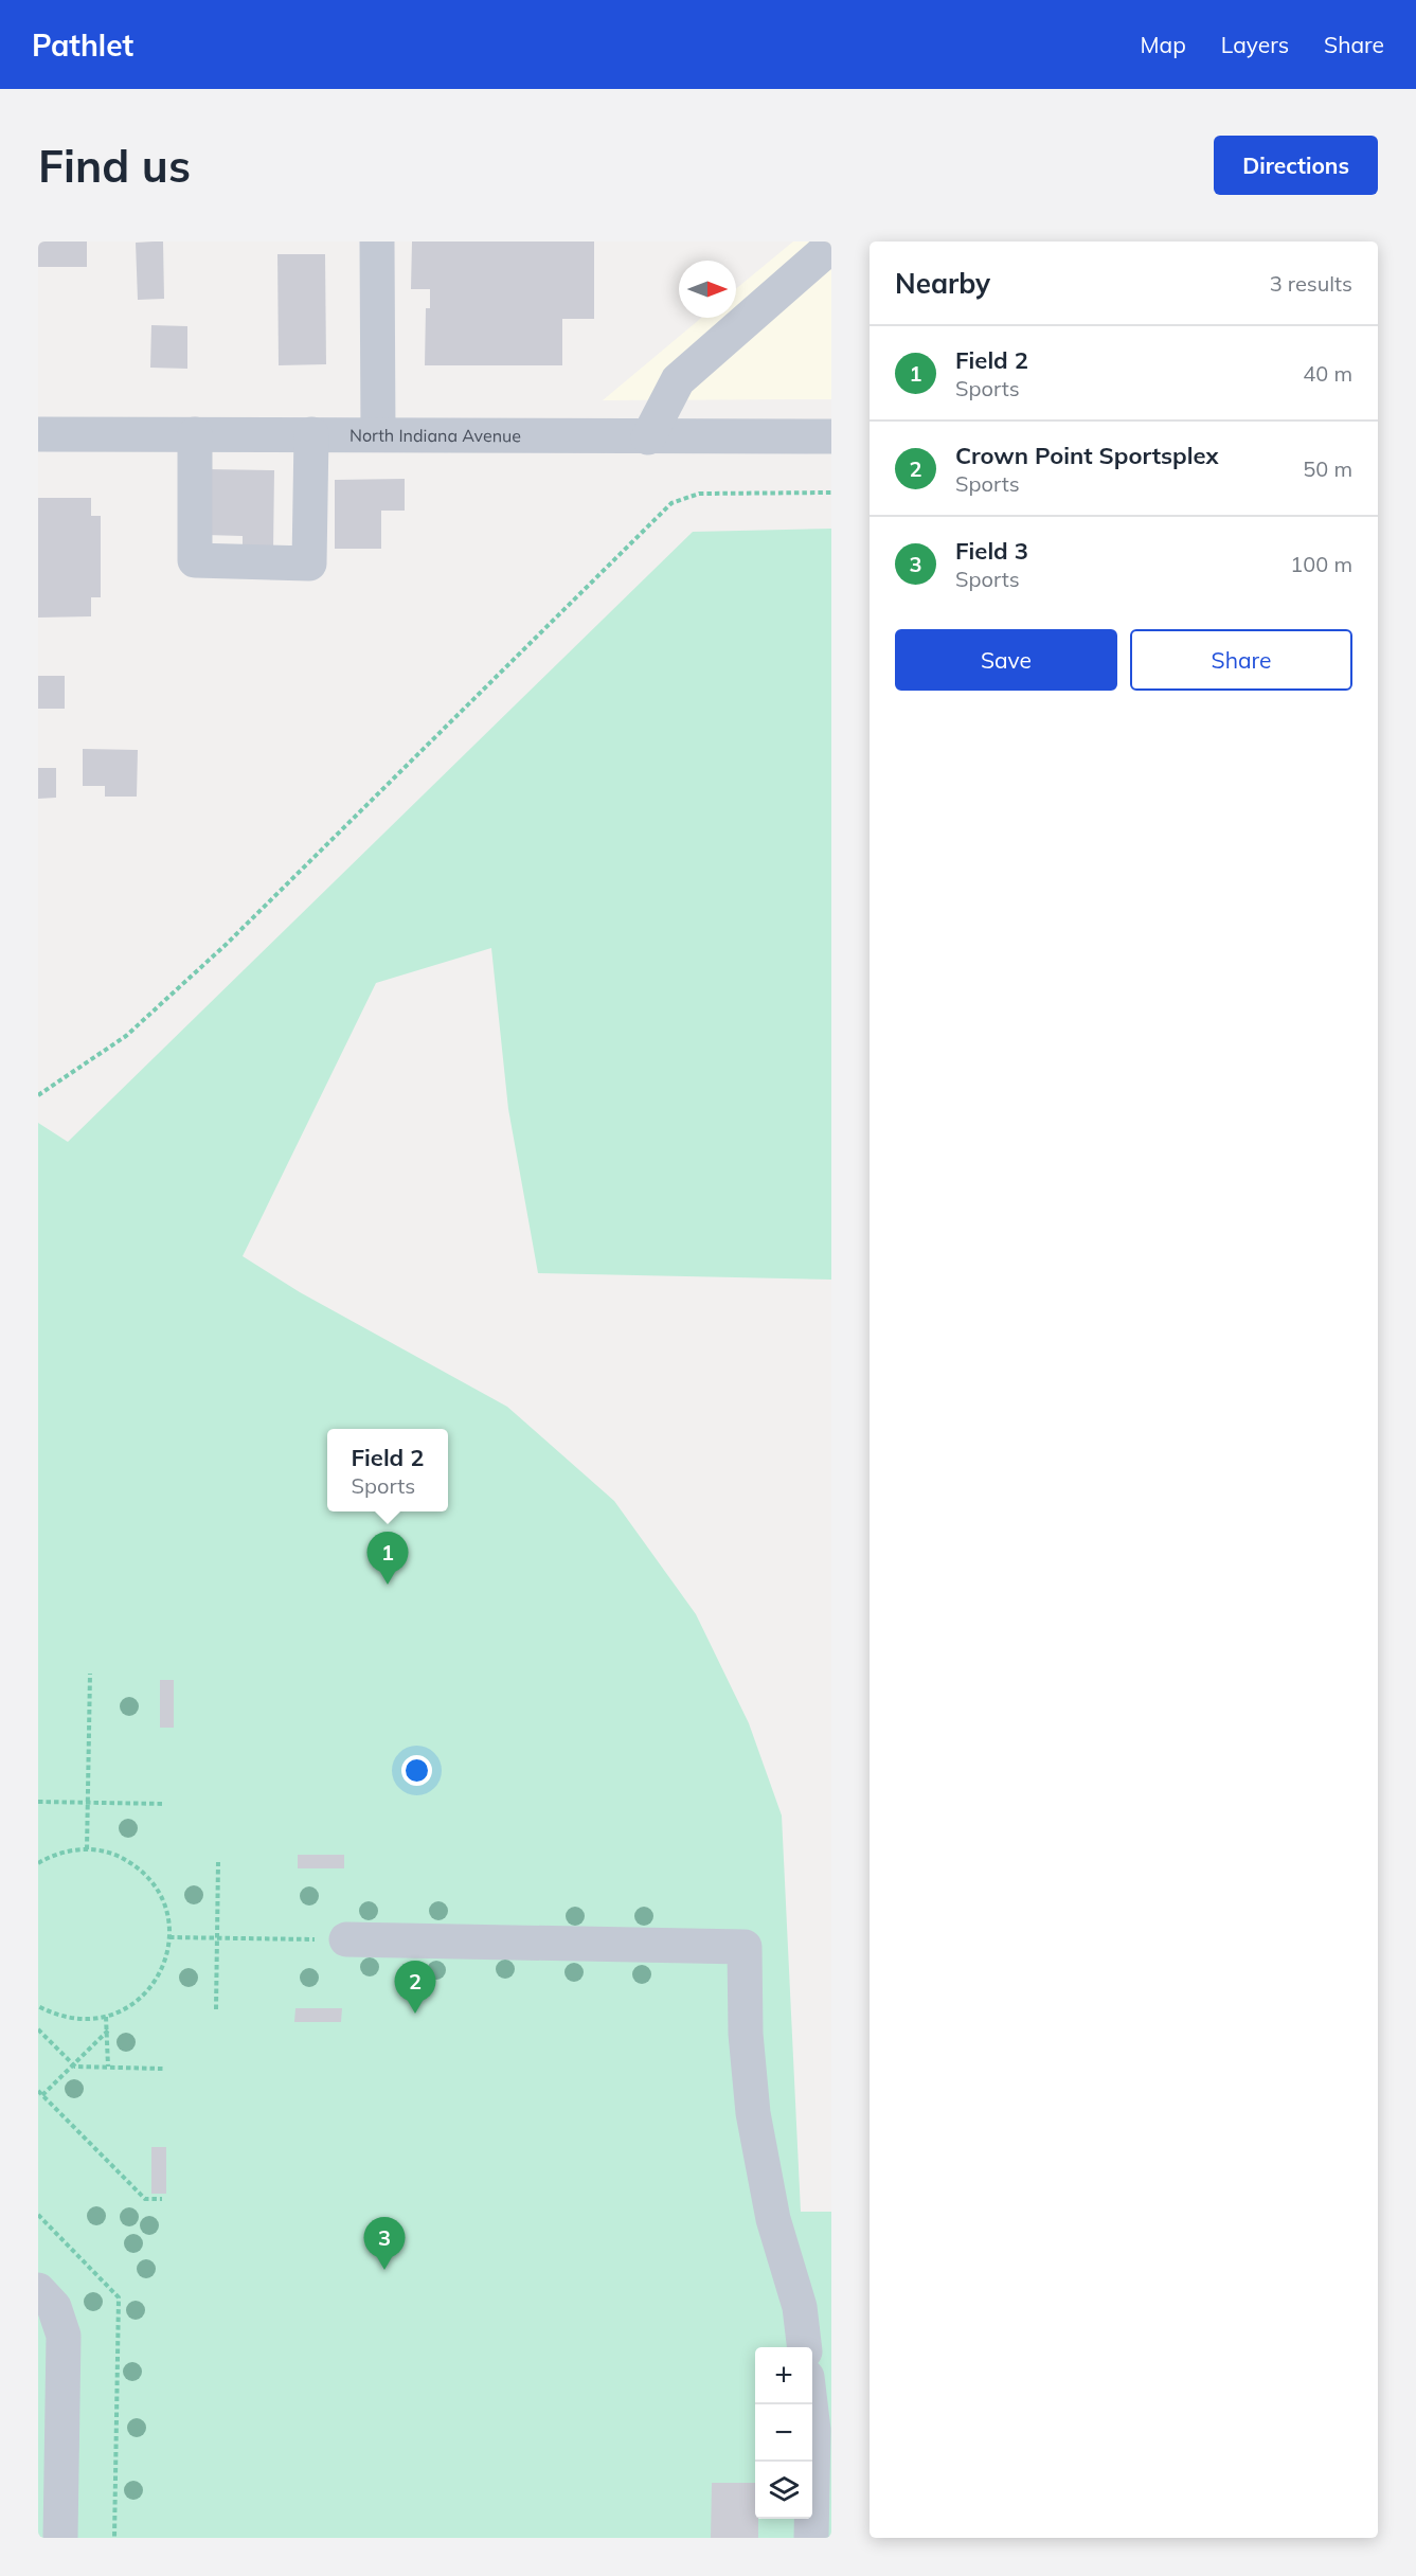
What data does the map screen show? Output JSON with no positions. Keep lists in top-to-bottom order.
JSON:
{
  "streets": {
    "street": ["North Indiana Avenue"]
  },
  "north": "right",
  "page": {
    "header": "Pathlet",
    "nav": ["Map", "Layers", "Share"],
    "buttons": [
      "Directions",
      ["Save", "Share"]
    ],
    "title": "Find us",
    "heading": ["Nearby", "3 results"],
    "list": [
      {
        "mark": "1",
        "name": "Field 2",
        "note": "Sports",
        "value": "40 m"
      },
      {
        "mark": "2",
        "name": "Crown Point Sportsplex",
        "note": "Sports",
        "value": "50 m"
      },
      {
        "mark": "3",
        "name": "Field 3",
        "note": "Sports",
        "value": "100 m"
      }
    ],
    "popup": ["Field 2", "Sports"],
    "pins": ["1", "2", "3"],
    "map_buttons": ["+", "−"]
  }
}
